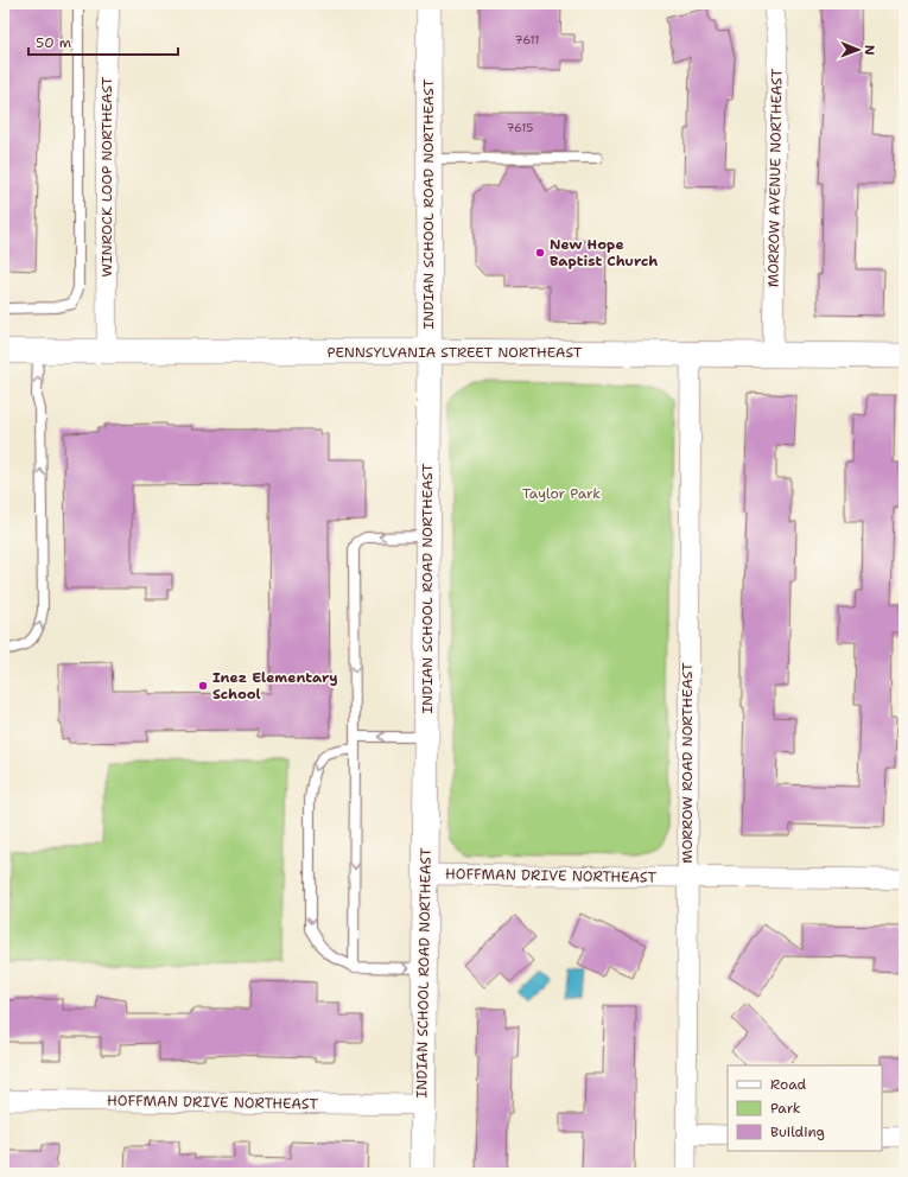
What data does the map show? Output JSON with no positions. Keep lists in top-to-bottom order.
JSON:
{
  "streets": {
    "street": [
      "WINROCK LOOP NORTHEAST",
      "MORROW AVENUE NORTHEAST",
      "INDIAN SCHOOL ROAD NORTHEAST",
      "PENNSYLVANIA STREET NORTHEAST",
      "MORROW ROAD NORTHEAST",
      "HOFFMAN DRIVE NORTHEAST"
    ]
  },
  "crossings": [
    ["WINROCK LOOP NORTHEAST", "PENNSYLVANIA STREET NORTHEAST"],
    ["MORROW AVENUE NORTHEAST", "PENNSYLVANIA STREET NORTHEAST"],
    ["INDIAN SCHOOL ROAD NORTHEAST", "PENNSYLVANIA STREET NORTHEAST"],
    ["INDIAN SCHOOL ROAD NORTHEAST", "HOFFMAN DRIVE NORTHEAST"],
    ["PENNSYLVANIA STREET NORTHEAST", "MORROW ROAD NORTHEAST"],
    ["MORROW ROAD NORTHEAST", "HOFFMAN DRIVE NORTHEAST"]
  ],
  "parks": ["Taylor Park"],
  "places": ["New Hope Baptist Church", "Inez Elementary School"],
  "house_numbers": ["7611", "7615"],
  "legend": ["Road", "Park", "Building"],
  "scale_bar": "50 m",
  "north": "right"
}
